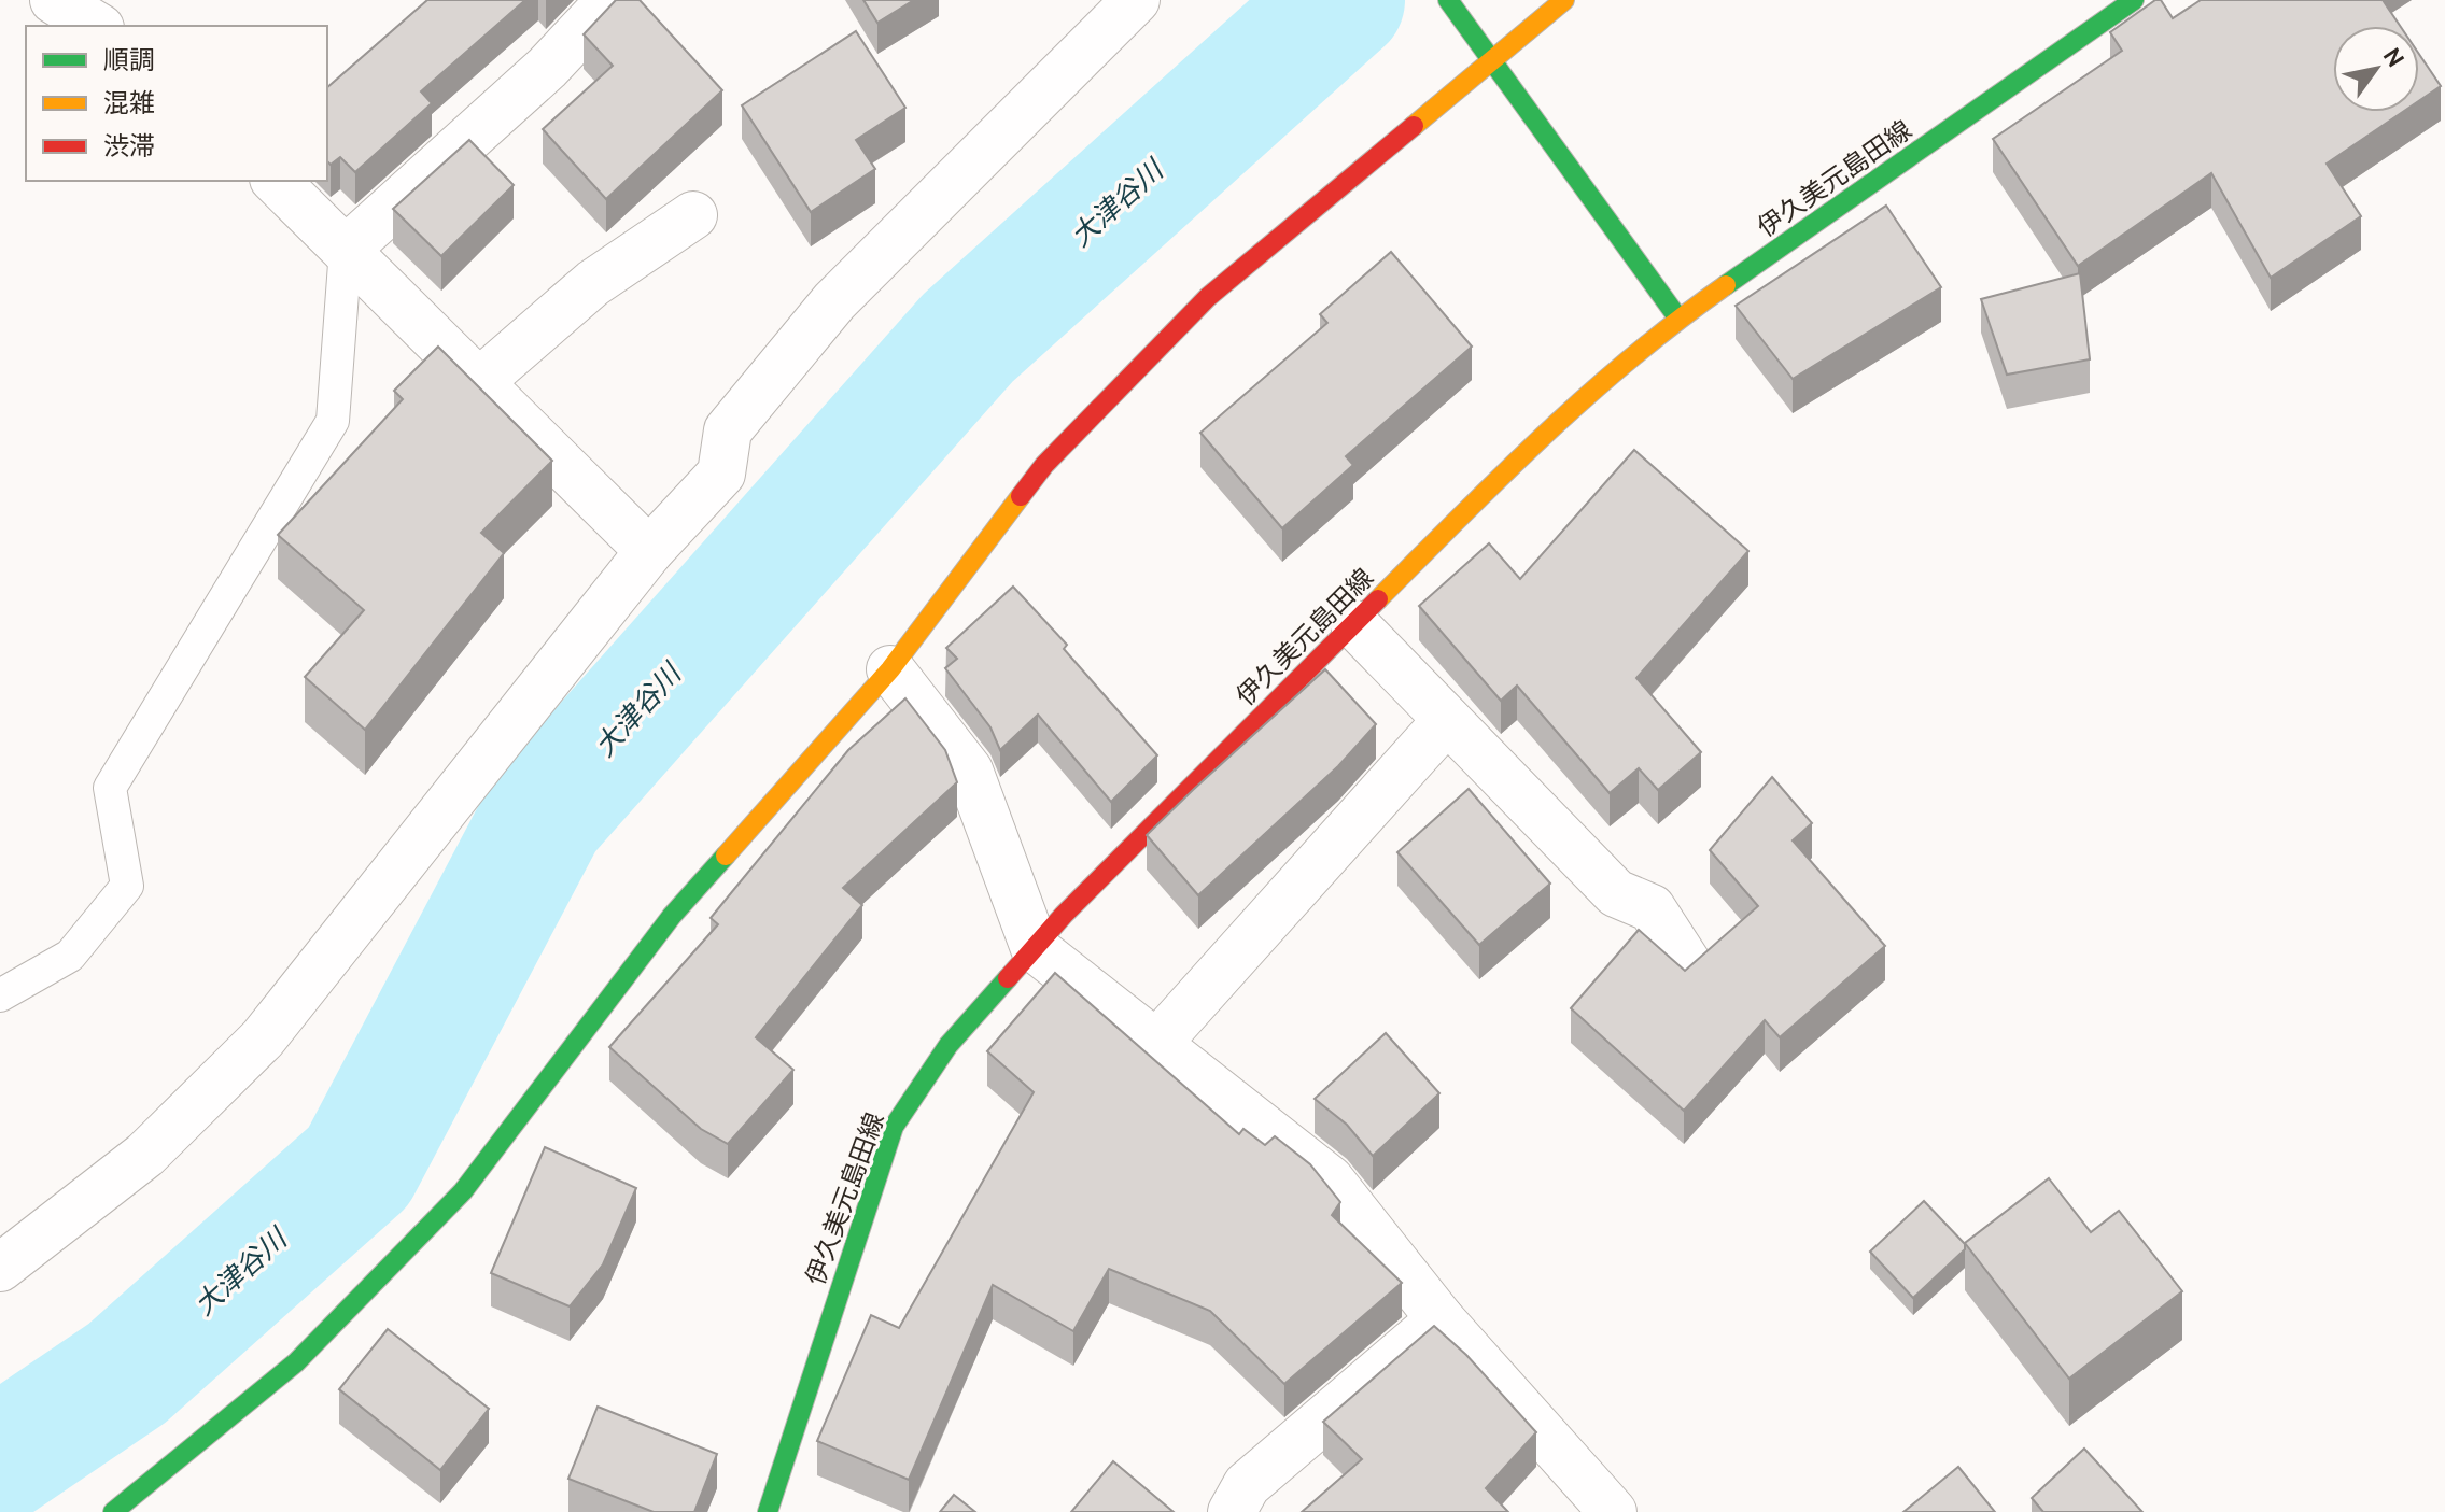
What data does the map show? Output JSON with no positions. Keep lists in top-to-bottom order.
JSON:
{
  "streets": {
    "street": ["伊久美元島田線"]
  },
  "water": ["大津谷川"],
  "legend": ["順調", "混雑", "渋滞"],
  "north": "top right"
}
